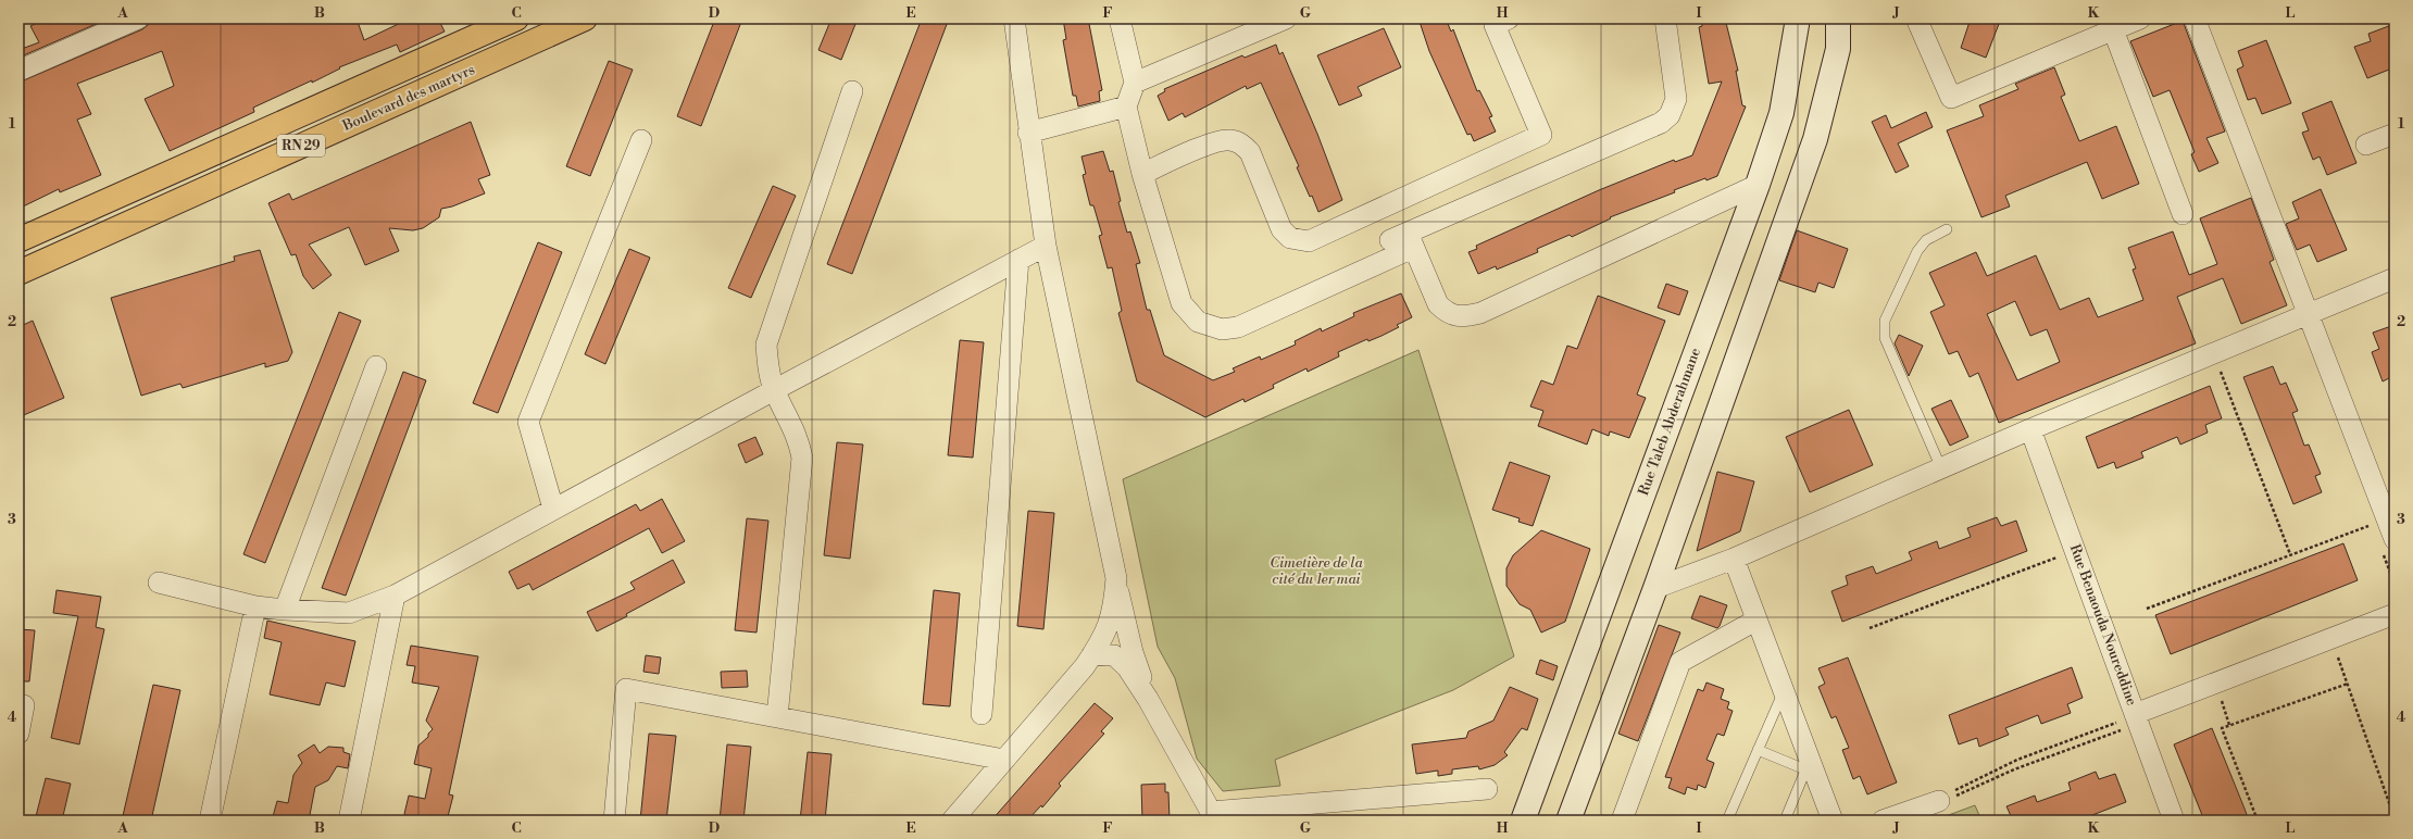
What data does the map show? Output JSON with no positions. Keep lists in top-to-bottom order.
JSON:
{
  "streets": {
    "highway": ["Boulevard des martyrs", "RN 29"],
    "main road": ["Rue Taleb Abderahmane"],
    "street": ["Rue Benaouda Noureddine"]
  },
  "parks": ["Cimetière de la cité du 1er mai"],
  "grid": {
    "columns": [
      "A",
      "B",
      "C",
      "D",
      "E",
      "F",
      "G",
      "H",
      "I",
      "J",
      "K",
      "L"
    ],
    "rows": [
      "1",
      "2",
      "3",
      "4"
    ]
  }
}
